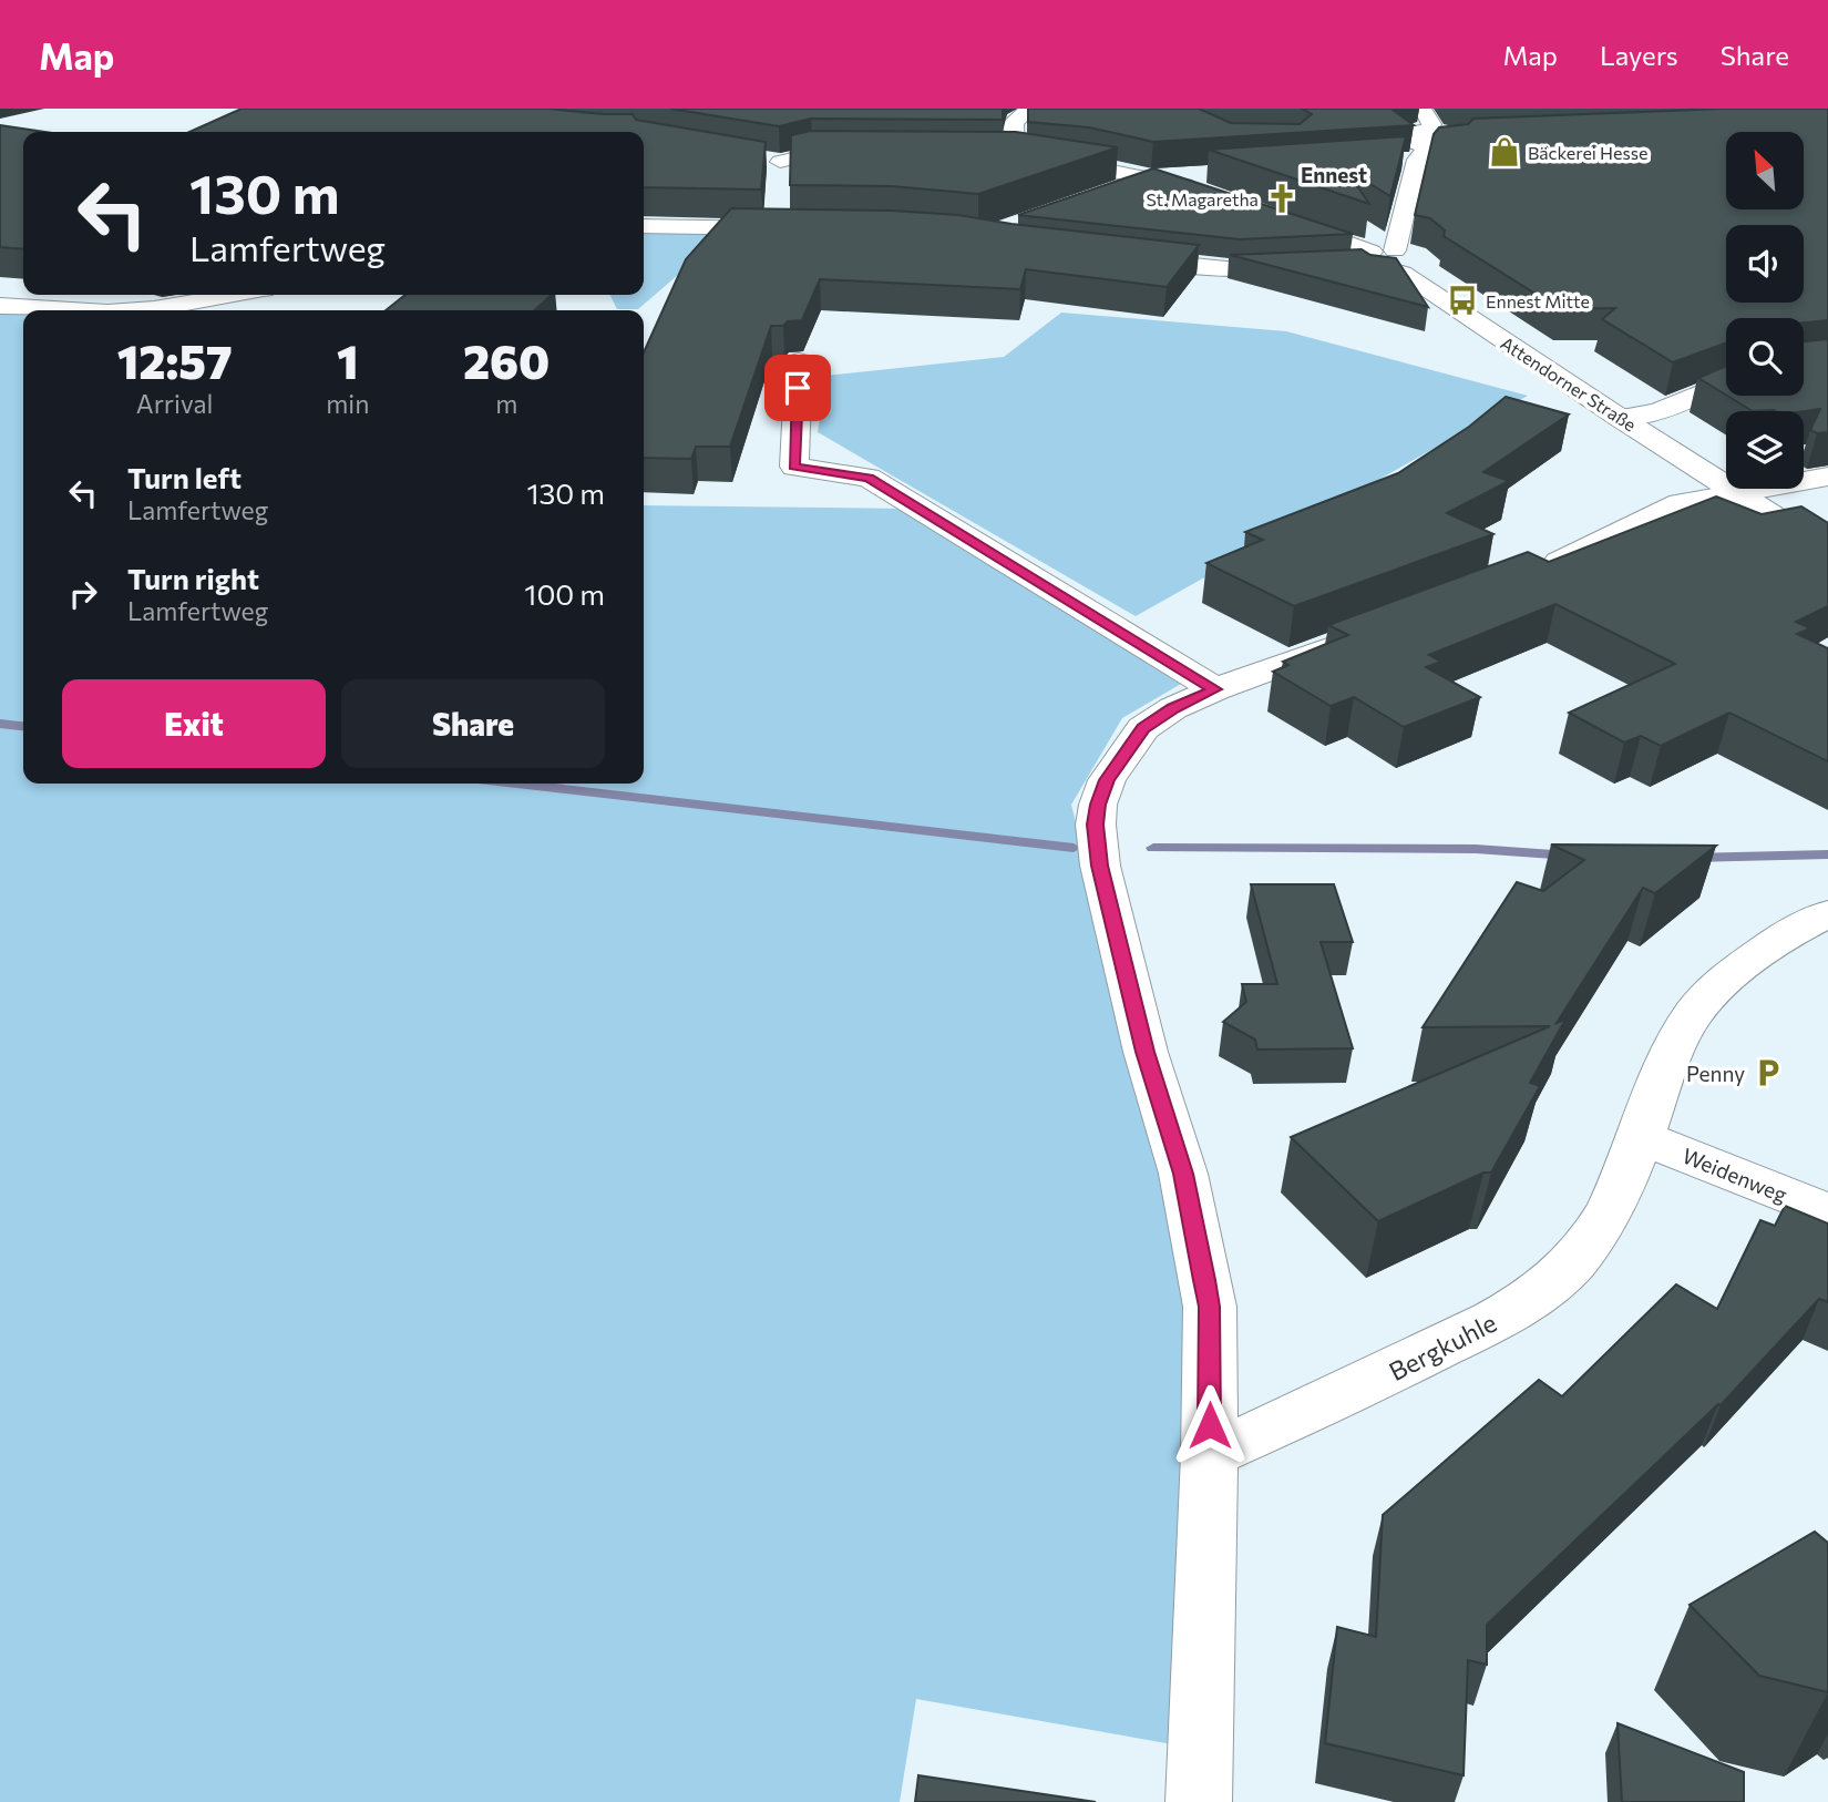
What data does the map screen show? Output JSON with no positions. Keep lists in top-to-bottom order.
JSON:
{
  "streets": {
    "street": ["Attendorner Straße", "Weidenweg", "Bergkuhle"]
  },
  "crossings": [
    ["Weidenweg", "Bergkuhle"]
  ],
  "districts": ["Ennest"],
  "places": {
    "shop": ["Bäckerei Hesse"],
    "church": ["St. Magaretha"],
    "bus stop": ["Ennest Mitte"],
    "parking": ["Penny"]
  },
  "north": "top left",
  "page": {
    "header": "Map",
    "nav": ["Map", "Layers", "Share"],
    "turn": ["130 m", "Lamfertweg"],
    "eta": [
      "12:57",
      "Arrival",
      "1",
      "min",
      "260",
      "m"
    ],
    "list": [
      {
        "name": "Turn left",
        "note": "Lamfertweg",
        "value": "130 m"
      },
      {
        "name": "Turn right",
        "note": "Lamfertweg",
        "value": "100 m"
      }
    ],
    "buttons": ["Exit", "Share"]
  }
}
